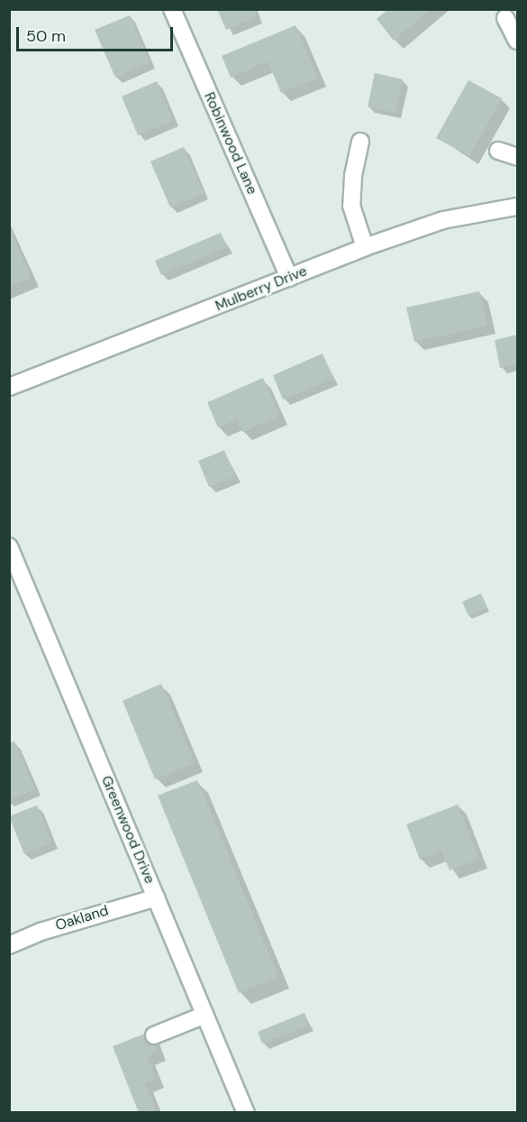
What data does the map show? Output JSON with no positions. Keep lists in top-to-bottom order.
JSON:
{
  "streets": {
    "street": [
      "Robinwood Lane",
      "Mulberry Drive",
      "Greenwood Drive",
      "Oakland"
    ]
  },
  "crossings": [
    ["Robinwood Lane", "Mulberry Drive"],
    ["Greenwood Drive", "Oakland"]
  ],
  "scale_bar": "50 m"
}
